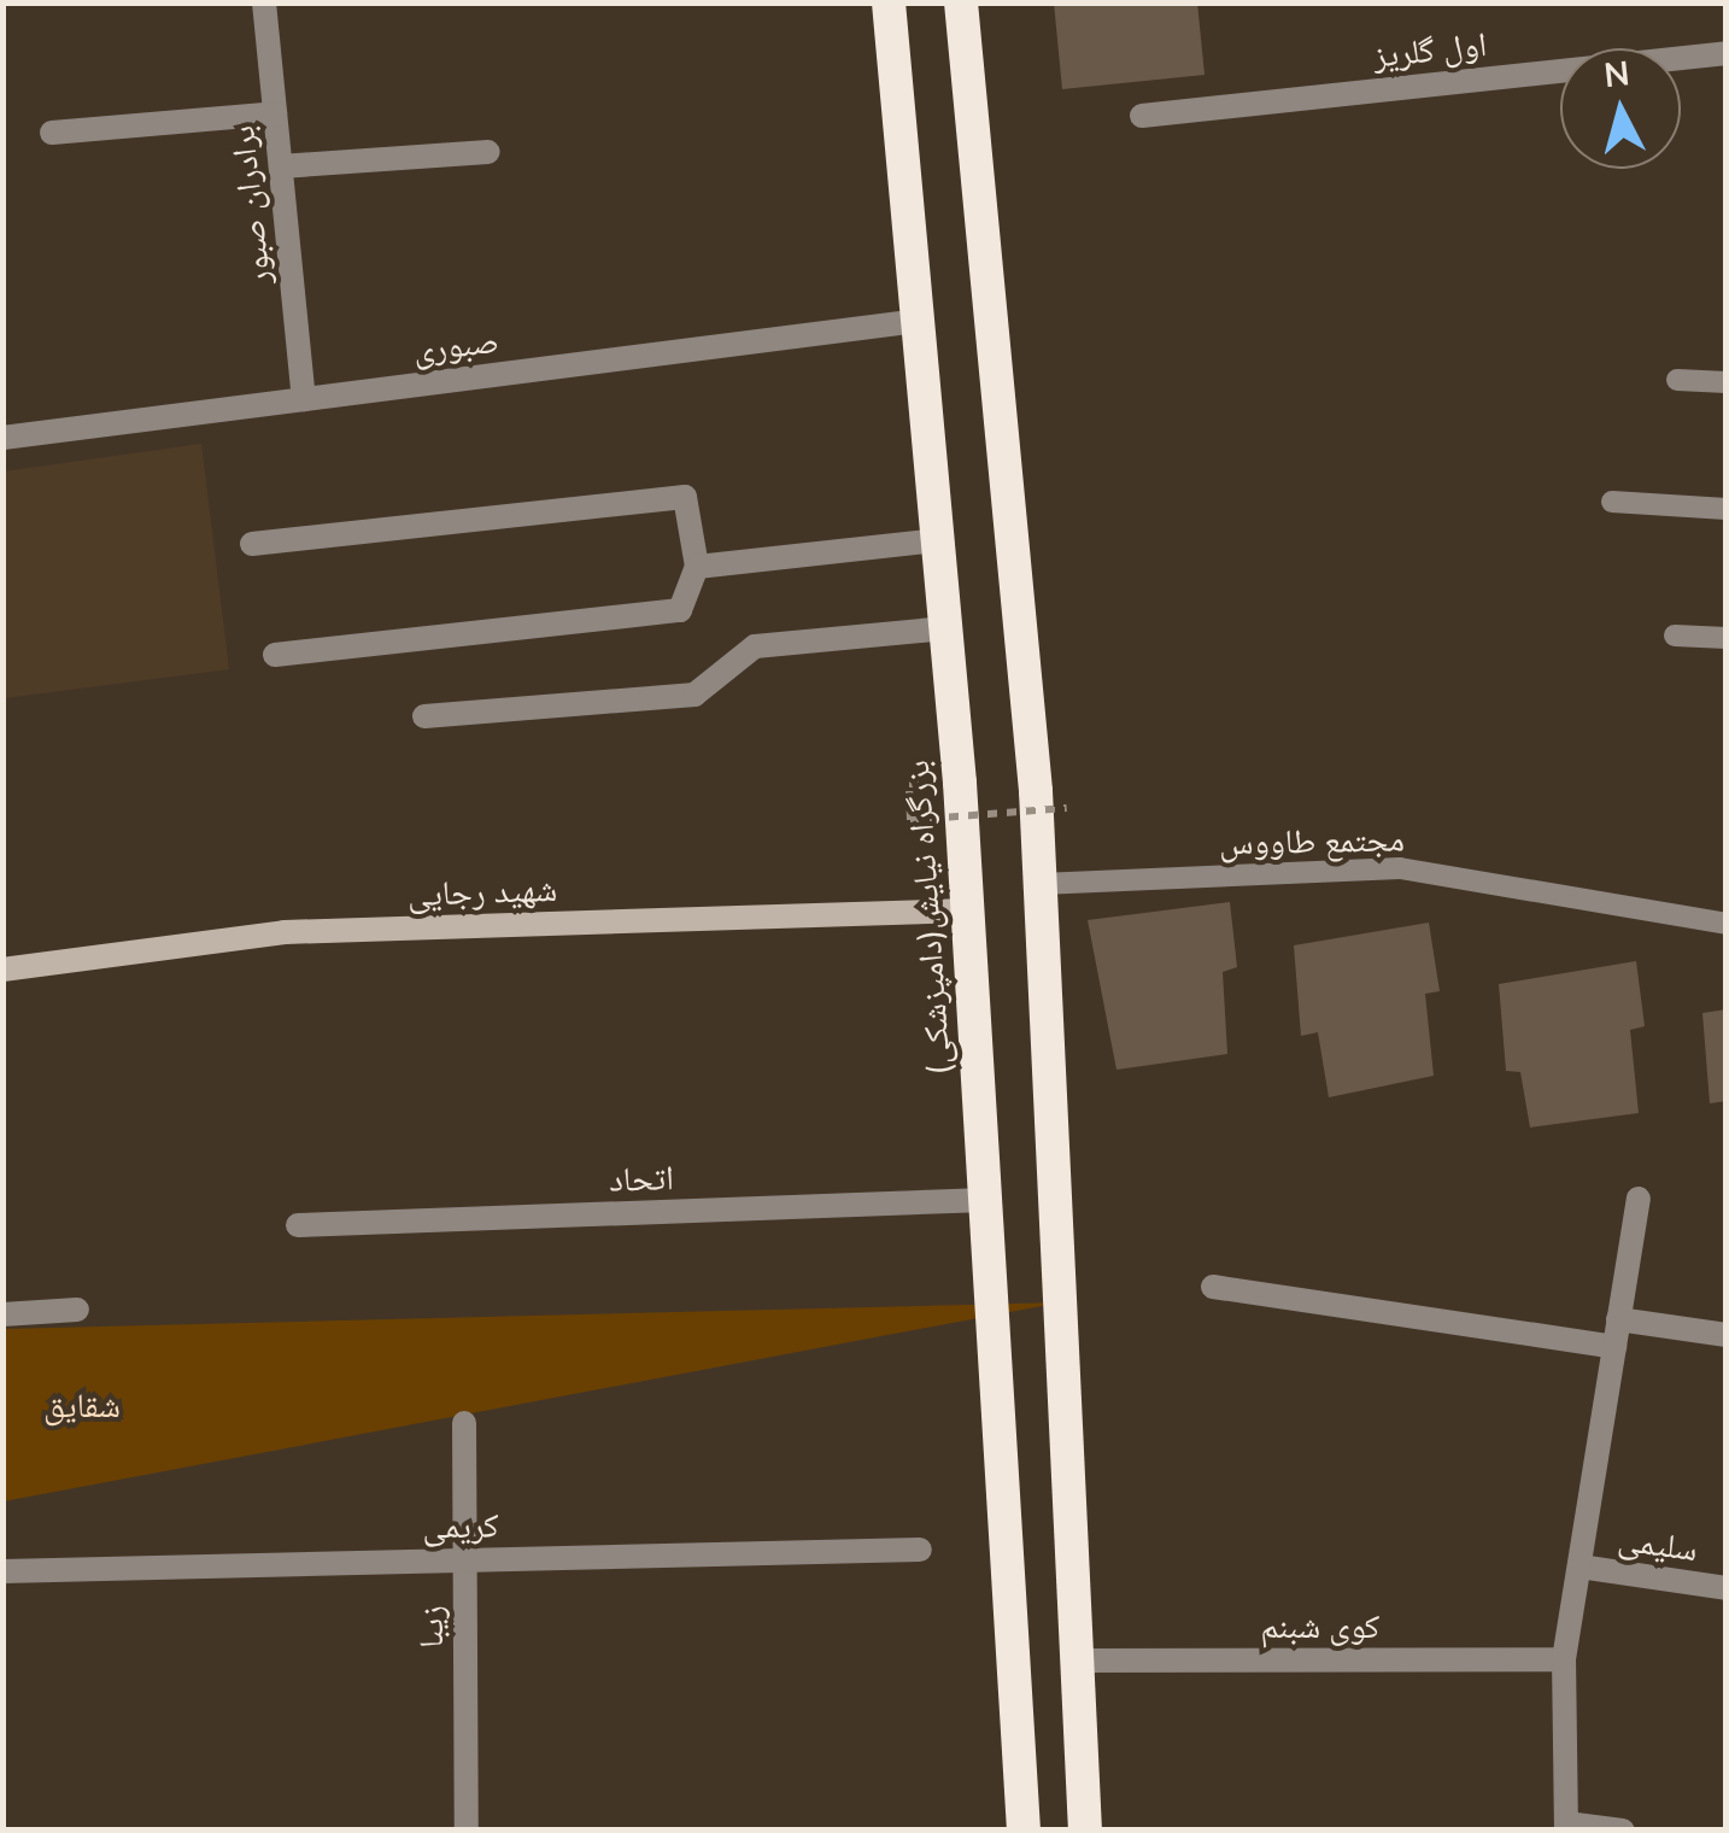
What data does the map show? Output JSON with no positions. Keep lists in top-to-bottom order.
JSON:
{
  "streets": {
    "highway": ["بزرگراه نیایش(دامپزشکی)"],
    "main road": ["شهید رجایی"],
    "street": [
      "اول گلریز",
      "برادران صبور",
      "صبوری",
      "اتحاد",
      "کریمی",
      "سلیمی",
      "زیبا",
      "کوی شبنم"
    ],
    "lane": ["مجتمع طاووس"]
  },
  "crossings": [
    ["برادران صبور", "صبوری"],
    ["صبوری", "بزرگراه نیایش(دامپزشکی)"],
    ["شهید رجایی", "بزرگراه نیایش(دامپزشکی)"],
    ["بزرگراه نیایش(دامپزشکی)", "اتحاد"],
    ["کریمی", "زیبا"]
  ],
  "parks": ["شقایق"],
  "north": "top"
}
